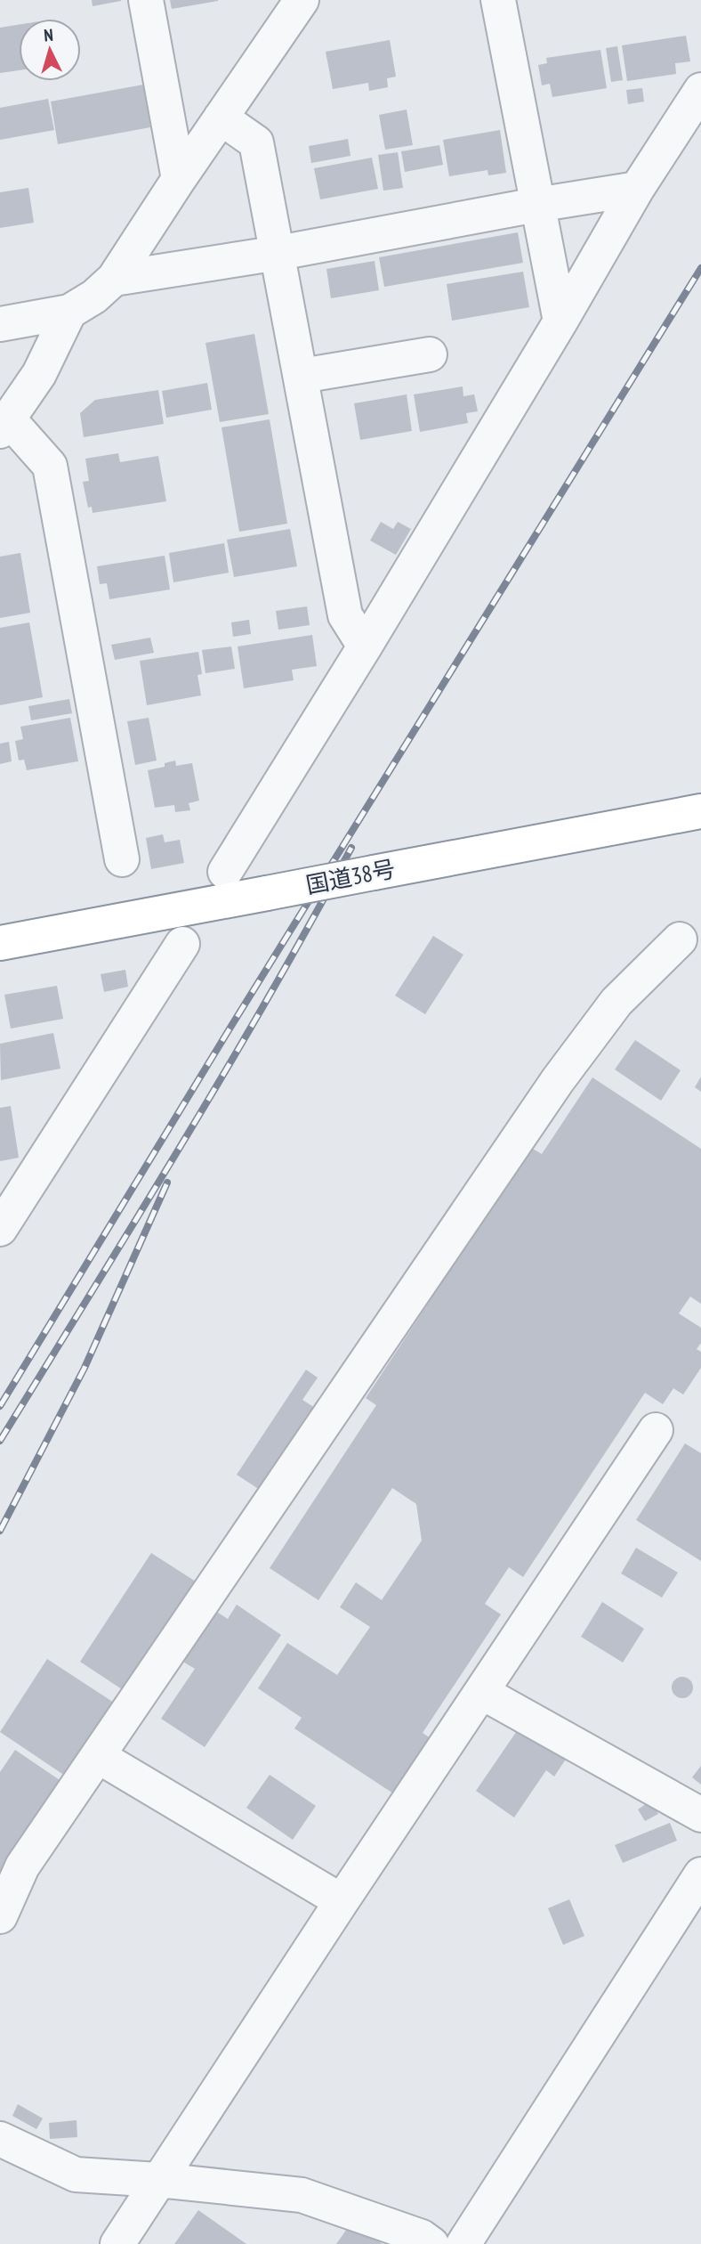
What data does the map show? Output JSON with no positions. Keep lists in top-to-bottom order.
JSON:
{
  "streets": {
    "highway": ["国道38号"]
  },
  "north": "top"
}
